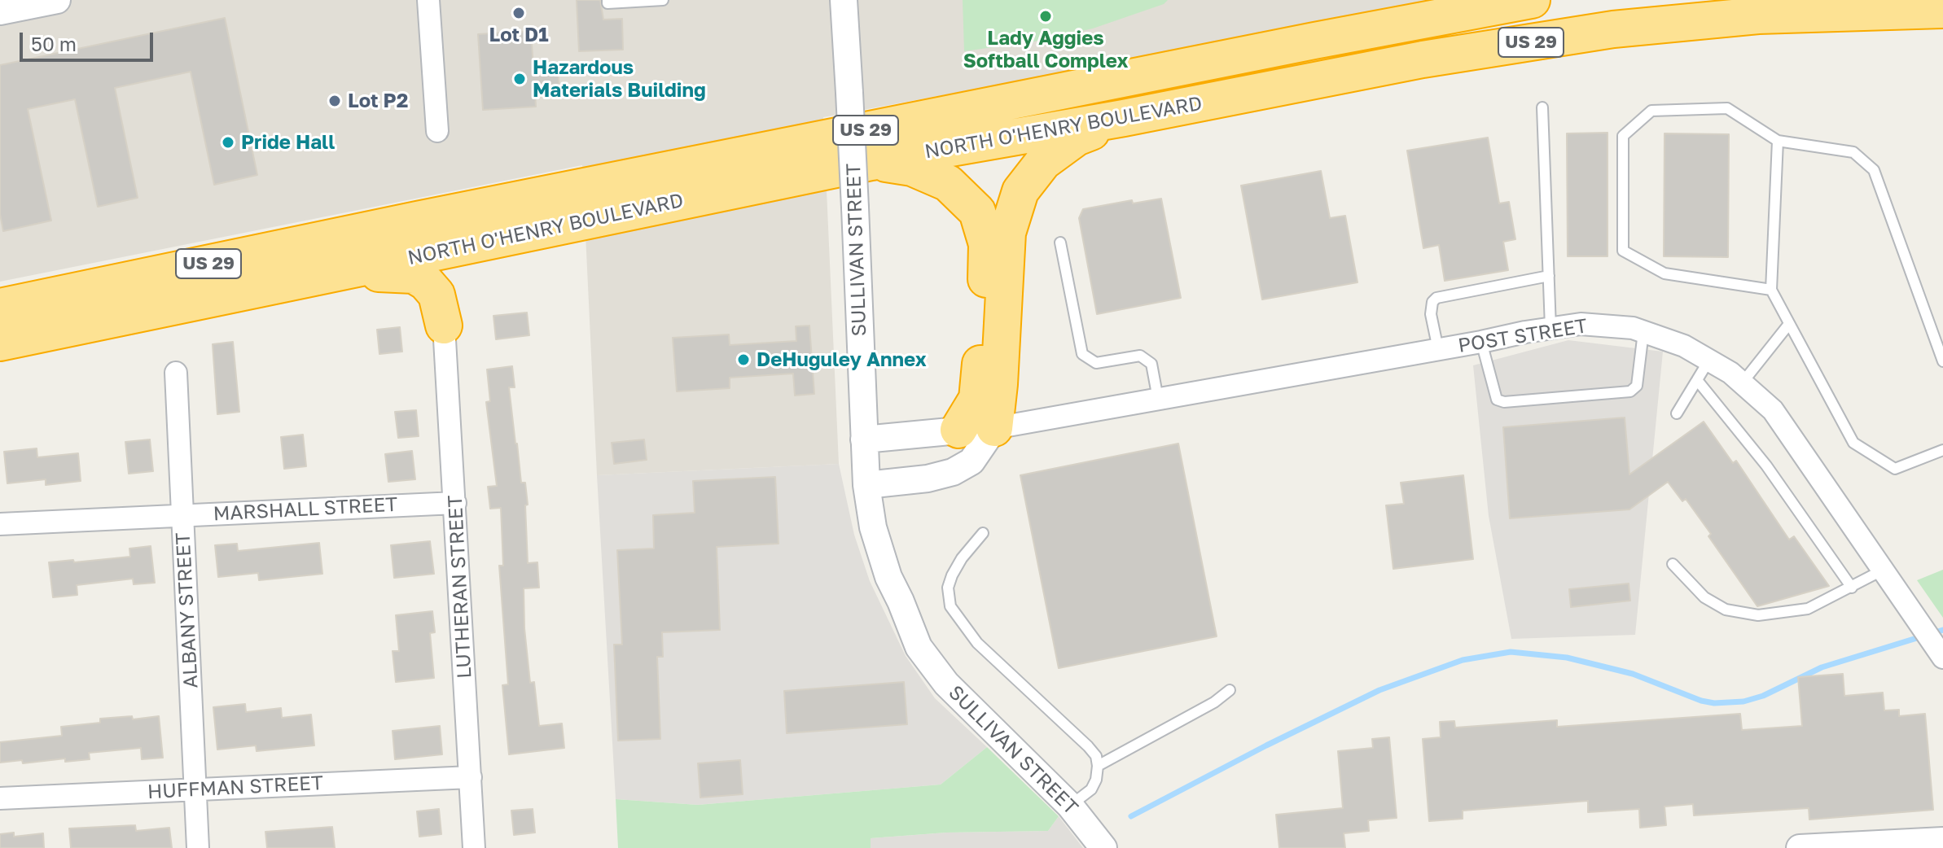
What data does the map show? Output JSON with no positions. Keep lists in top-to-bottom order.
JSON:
{
  "streets": {
    "highway": ["US 29", "NORTH O'HENRY BOULEVARD"],
    "street": [
      "SULLIVAN STREET",
      "POST STREET",
      "MARSHALL STREET",
      "LUTHERAN STREET",
      "ALBANY STREET",
      "HUFFMAN STREET"
    ]
  },
  "crossings": [
    ["SULLIVAN STREET", "POST STREET"],
    ["MARSHALL STREET", "LUTHERAN STREET"],
    ["MARSHALL STREET", "ALBANY STREET"],
    ["LUTHERAN STREET", "HUFFMAN STREET"],
    ["ALBANY STREET", "HUFFMAN STREET"]
  ],
  "places": [
    "Lot D1",
    "Lady Aggies Softball Complex",
    "Hazardous Materials Building",
    "Lot P2",
    "Pride Hall",
    "DeHuguley Annex"
  ],
  "scale_bar": "50 m"
}
